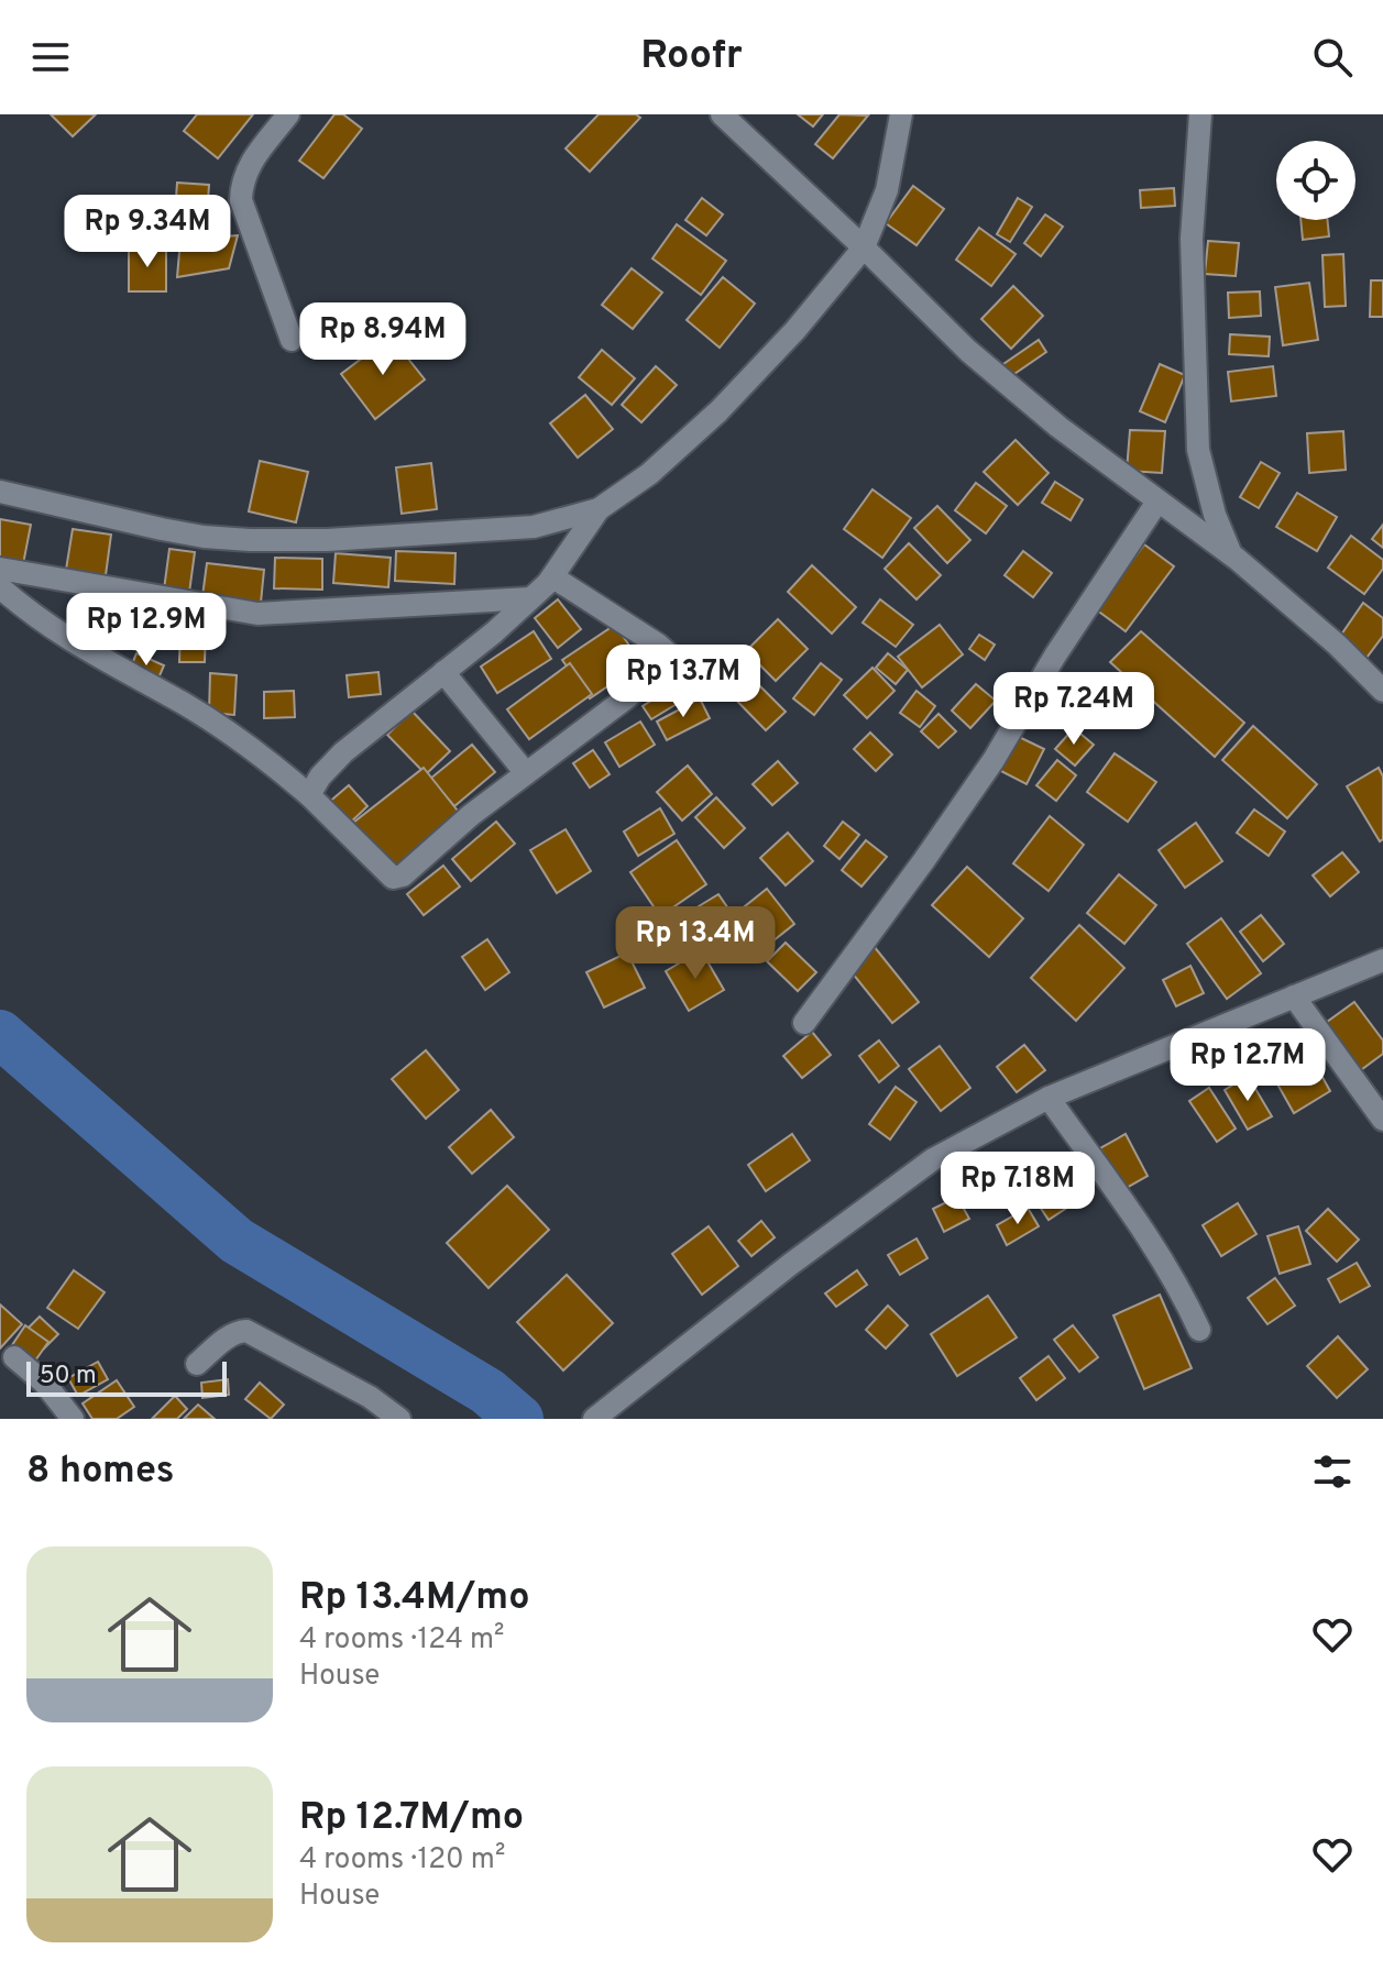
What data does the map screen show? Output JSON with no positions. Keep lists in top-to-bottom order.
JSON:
{
  "scale_bar": "50 m",
  "page": {
    "header": "Roofr",
    "price": [
      "Rp 9.34M",
      "Rp 8.94M",
      "Rp 12.9M",
      "Rp 13.7M",
      "Rp 7.24M",
      "Rp 13.4M",
      "Rp 12.7M",
      "Rp 7.18M"
    ],
    "scale": "50 m",
    "heading": "8 homes",
    "list": [
      {
        "name": "Rp 13.4M/mo",
        "note": "4 rooms · 124 m² · House"
      },
      {
        "name": "Rp 12.7M/mo",
        "note": "4 rooms · 120 m² · House"
      }
    ]
  }
}
